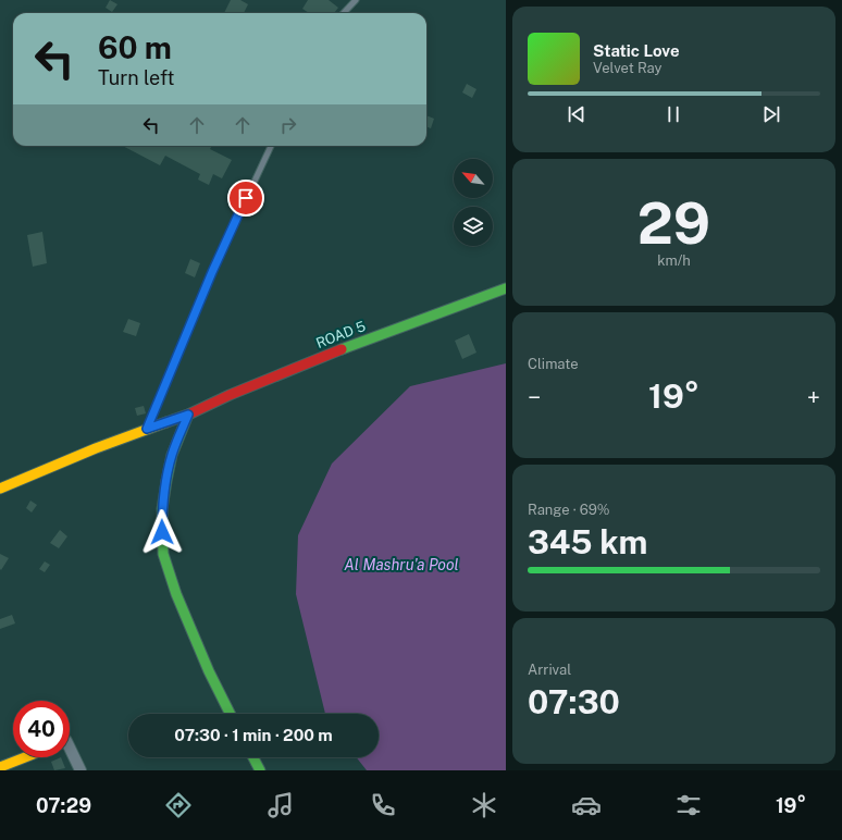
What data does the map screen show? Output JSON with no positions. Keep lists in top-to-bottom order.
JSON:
{
  "streets": {
    "main road": ["ROAD 5"]
  },
  "water": ["Al Mashru'a Pool"],
  "north": "top left",
  "page": {
    "turn": ["60 m", "Turn left"],
    "song": ["Static Love", "Velvet Ray"],
    "tile": [
      ["29", "km/h"],
      "Climate",
      ["Range · 69%", "345 km"],
      ["Arrival", "07:30"]
    ],
    "heat": ["−", "19°", "+"],
    "limit": "40",
    "trip": "07:30 · 1 min · 200 m",
    "tabs": ["07:29", "19°"]
  }
}
